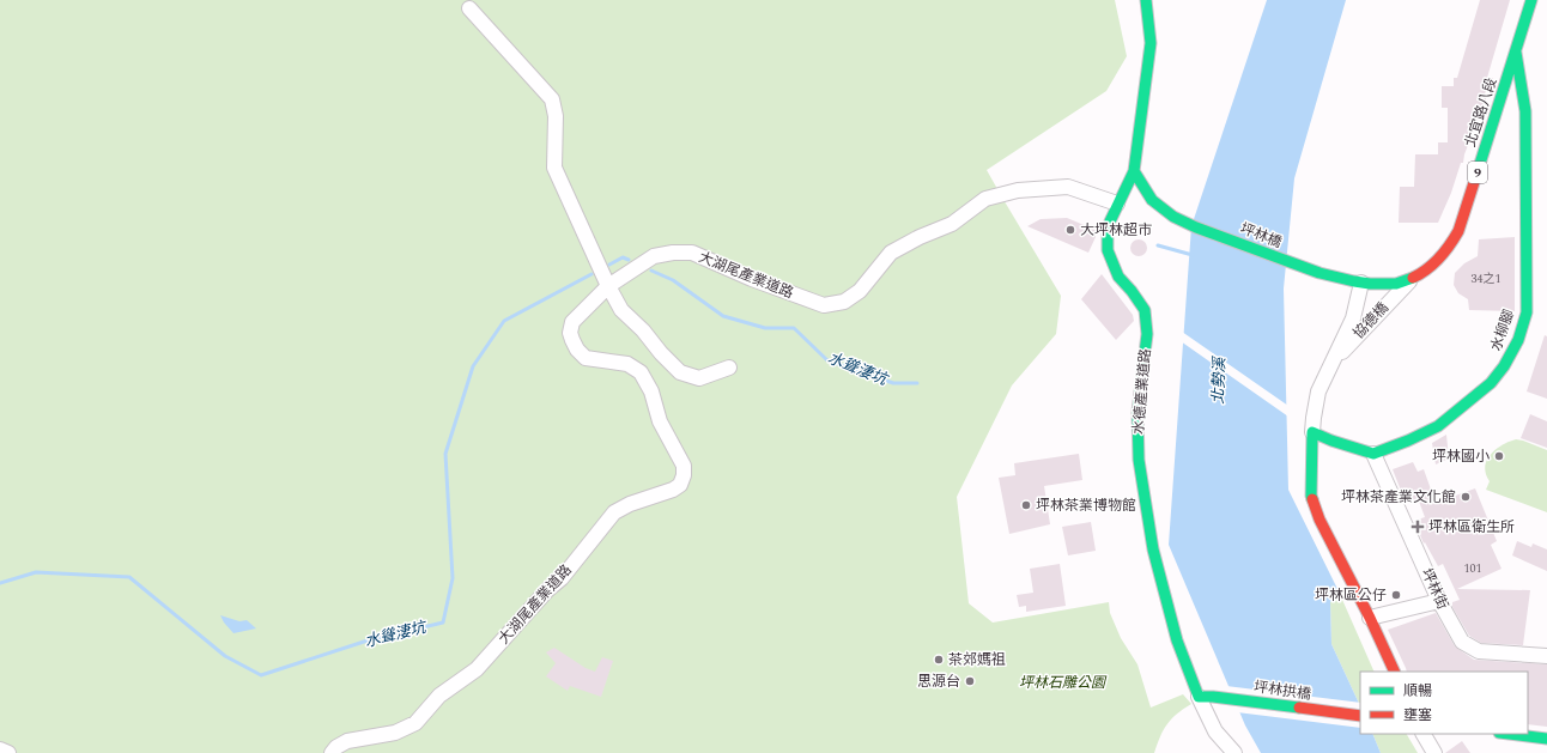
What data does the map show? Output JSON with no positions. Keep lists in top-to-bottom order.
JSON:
{
  "streets": {
    "main road": [
      "北宜路八段",
      "9",
      "坪林橋",
      "水柳腳",
      "水德產業道路",
      "坪林拱橋"
    ],
    "street": ["大湖尾產業道路", "協德橋", "坪林街"]
  },
  "crossings": [
    ["北宜路八段", "坪林橋"],
    ["北宜路八段", "協德橋"],
    ["北宜路八段", "水柳腳"],
    ["坪林橋", "協德橋"],
    ["坪林橋", "水德產業道路"],
    ["大湖尾產業道路", "水德產業道路"],
    ["水柳腳", "坪林街"],
    ["水德產業道路", "坪林拱橋"]
  ],
  "water": ["水聳淒坑", "北勢溪"],
  "parks": ["坪林石雕公園"],
  "places": {
    "other": [
      "大坪林超市",
      "坪林國小",
      "坪林茶產業文化館",
      "坪林茶業博物館",
      "坪林區公仔",
      "茶郊媽祖",
      "思源台"
    ],
    "health": ["坪林區衛生所"]
  },
  "house_numbers": ["34之1", "101"],
  "legend": ["順暢", "壅塞"]
}
